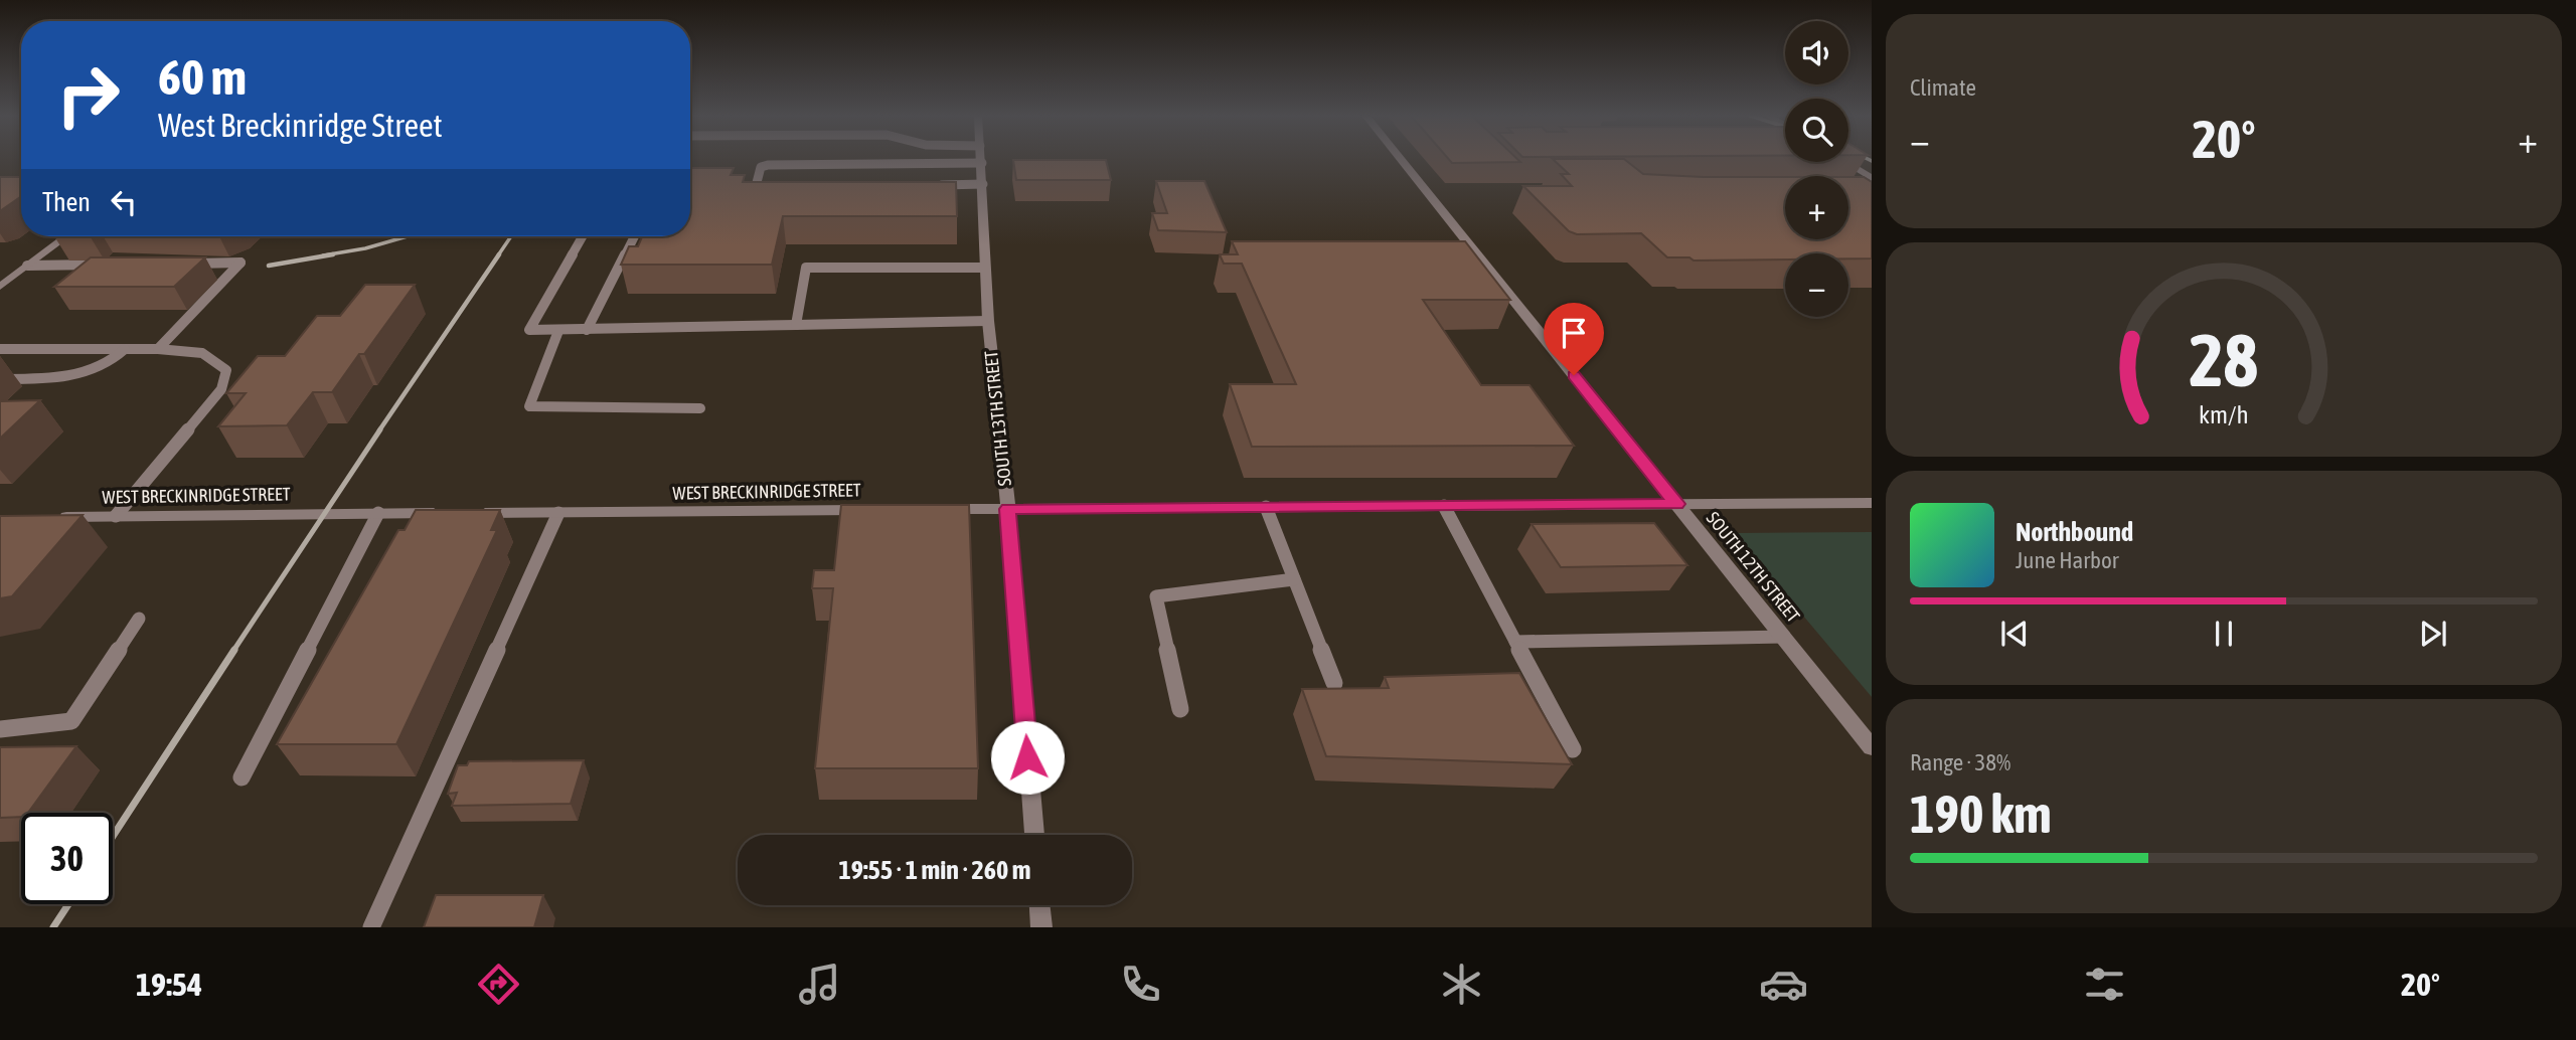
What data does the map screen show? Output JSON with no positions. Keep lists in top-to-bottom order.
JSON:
{
  "streets": {
    "street": ["SOUTH 13TH STREET", "WEST BRECKINRIDGE STREET", "SOUTH 12TH STREET"]
  },
  "page": {
    "tile": [
      "Climate",
      ["Range · 38%", "190 km"]
    ],
    "map_buttons": ["+", "−"],
    "turn": ["60 m", "West Breckinridge Street"],
    "heat": ["−", "20°", "+"],
    "then": "Then",
    "song": ["Northbound", "June Harbor"],
    "limit": "30",
    "trip": "19:55 · 1 min · 260 m",
    "tabs": ["19:54", "20°"],
    "gauge": ["28", "km/h"]
  }
}
